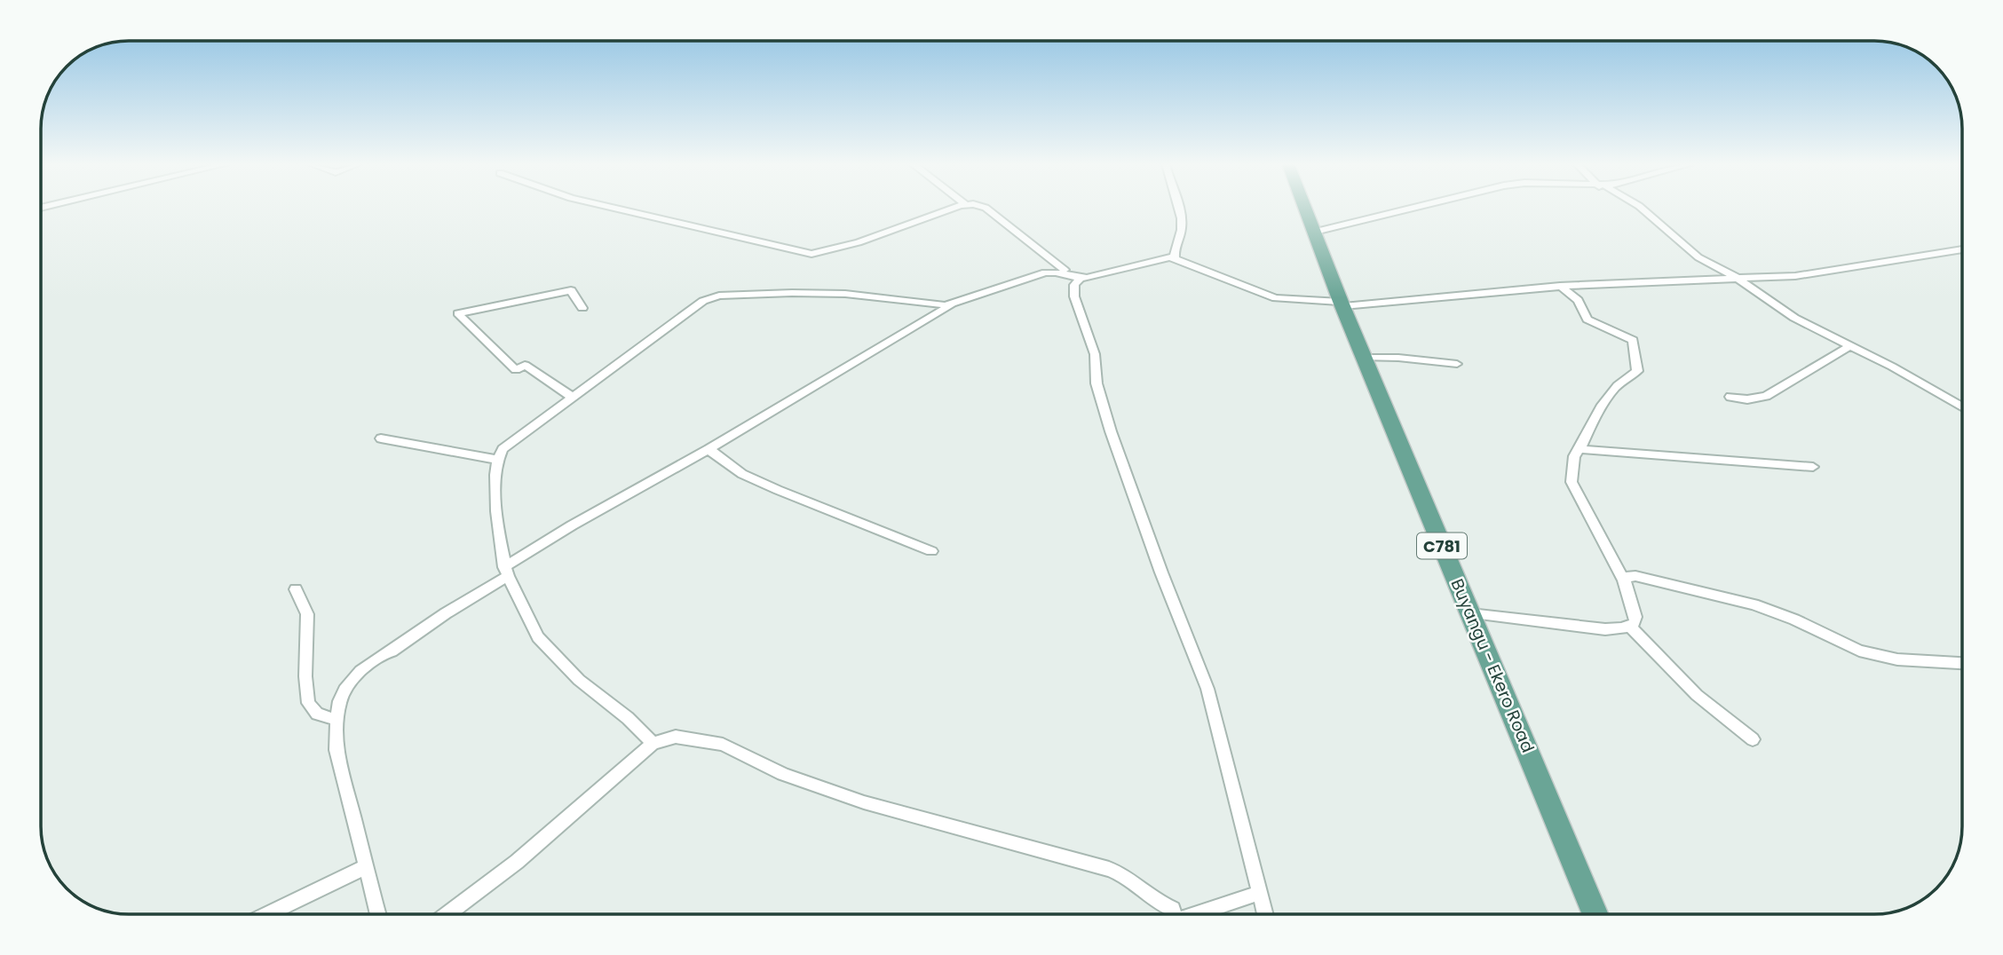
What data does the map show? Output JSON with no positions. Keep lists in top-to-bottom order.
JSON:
{
  "streets": {
    "main road": ["C781", "Buyangu - Ekero Road"]
  }
}
